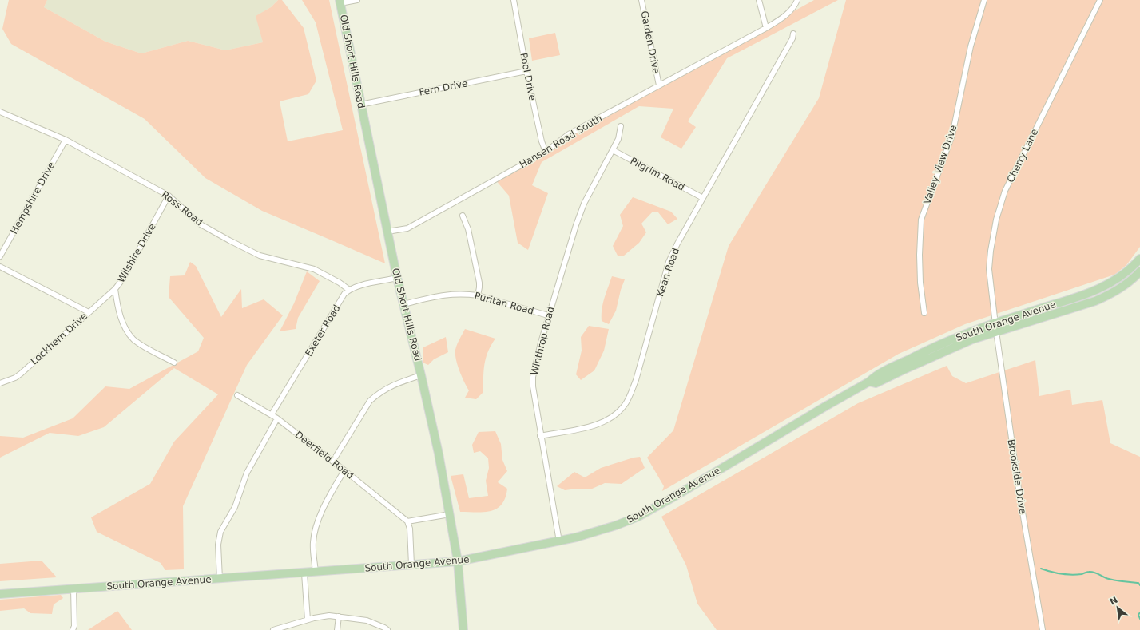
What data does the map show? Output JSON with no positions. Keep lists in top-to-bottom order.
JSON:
{
  "streets": {
    "main road": ["Old Short Hills Road", "South Orange Avenue"],
    "street": [
      "Garden Drive",
      "Pool Drive",
      "Fern Drive",
      "Hansen Road South",
      "Cherry Lane",
      "Valley View Drive",
      "Pilgrim Road",
      "Hempshire Drive",
      "Ross Road",
      "Wilshire Drive",
      "Kean Road",
      "Puritan Road",
      "Exeter Road",
      "Lockhern Drive",
      "Winthrop Road",
      "Deerfield Road",
      "Brookside Drive"
    ]
  },
  "crossings": [
    ["Garden Drive", "Hansen Road South"],
    ["Old Short Hills Road", "Fern Drive"],
    ["Old Short Hills Road", "Hansen Road South"],
    ["Old Short Hills Road", "Puritan Road"],
    ["Old Short Hills Road", "South Orange Avenue"],
    ["Old Short Hills Road", "Exeter Road"],
    ["Pool Drive", "Fern Drive"],
    ["Pool Drive", "Hansen Road South"],
    ["Cherry Lane", "South Orange Avenue"],
    ["Cherry Lane", "Brookside Drive"],
    ["Pilgrim Road", "Kean Road"],
    ["Pilgrim Road", "Winthrop Road"],
    ["Hempshire Drive", "Ross Road"],
    ["Ross Road", "Wilshire Drive"],
    ["Ross Road", "Exeter Road"],
    ["Wilshire Drive", "Lockhern Drive"],
    ["Kean Road", "Winthrop Road"],
    ["Puritan Road", "Winthrop Road"],
    ["South Orange Avenue", "Winthrop Road"],
    ["South Orange Avenue", "Brookside Drive"],
    ["Exeter Road", "Deerfield Road"]
  ],
  "north": "top left"
}
